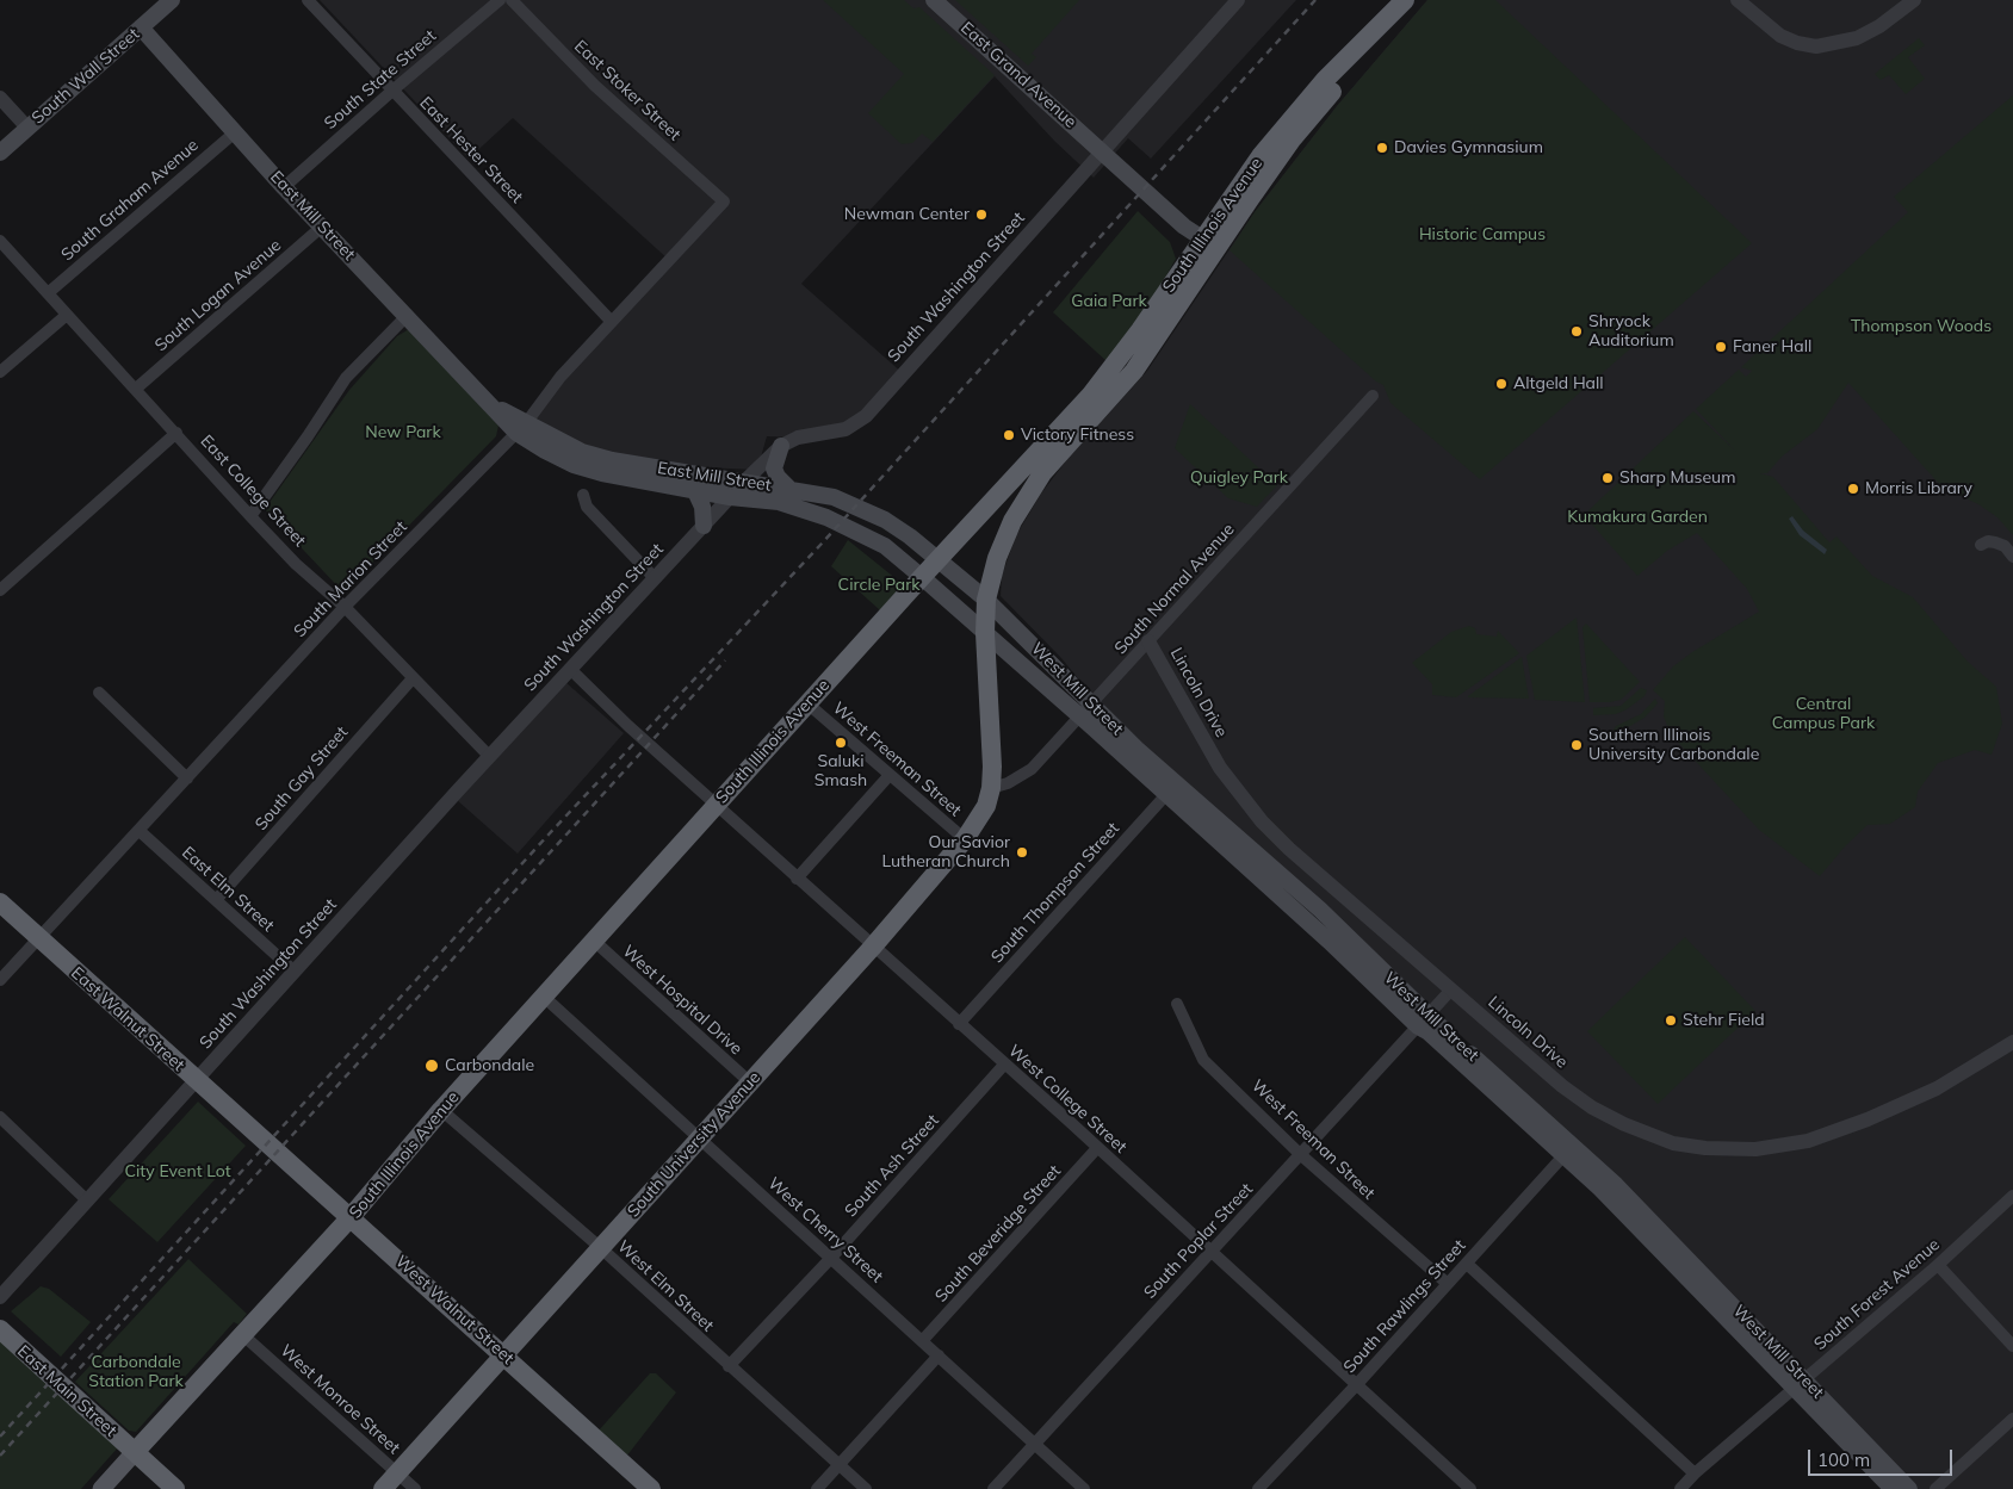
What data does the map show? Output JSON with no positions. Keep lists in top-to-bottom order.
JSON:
{
  "streets": {
    "highway": [
      "South Illinois Avenue",
      "East Walnut Street",
      "South University Avenue",
      "West Walnut Street",
      "East Main Street"
    ],
    "main road": [
      "East Grand Avenue",
      "South Wall Street",
      "East Mill Street",
      "West Mill Street"
    ],
    "street": [
      "South State Street",
      "East Stoker Street",
      "East Hester Street",
      "South Graham Avenue",
      "South Washington Street",
      "South Logan Avenue",
      "East College Street",
      "South Marion Street",
      "South Normal Avenue",
      "Lincoln Drive",
      "West Freeman Street",
      "South Gay Street",
      "East Elm Street",
      "South Thompson Street",
      "West Hospital Drive",
      "West College Street",
      "South Ash Street",
      "West Cherry Street",
      "South Beveridge Street",
      "South Poplar Street",
      "West Elm Street",
      "South Forest Avenue",
      "South Rawlings Street",
      "West Monroe Street"
    ]
  },
  "crossings": [
    ["East Grand Avenue", "South Illinois Avenue"],
    ["East Grand Avenue", "South Washington Street"],
    ["South Wall Street", "East Mill Street"],
    ["South State Street", "East Hester Street"],
    ["South State Street", "East Mill Street"],
    ["East Stoker Street", "South Marion Street"],
    ["East Hester Street", "South Marion Street"],
    ["South Graham Avenue", "East Mill Street"],
    ["South Graham Avenue", "East College Street"],
    ["East Mill Street", "South Illinois Avenue"],
    ["East Mill Street", "South Washington Street"],
    ["East Mill Street", "South Logan Avenue"],
    ["East Mill Street", "South Marion Street"],
    ["East Mill Street", "West Mill Street"],
    ["South Illinois Avenue", "South Normal Avenue"],
    ["South Illinois Avenue", "West Mill Street"],
    ["South Illinois Avenue", "West Freeman Street"],
    ["South Illinois Avenue", "West Hospital Drive"],
    ["South Illinois Avenue", "West College Street"],
    ["South Illinois Avenue", "South University Avenue"],
    ["South Illinois Avenue", "West Cherry Street"],
    ["South Illinois Avenue", "West Elm Street"],
    ["South Illinois Avenue", "West Walnut Street"],
    ["South Illinois Avenue", "East Main Street"],
    ["South Illinois Avenue", "West Monroe Street"],
    ["South Washington Street", "East College Street"],
    ["South Washington Street", "East Elm Street"],
    ["South Washington Street", "East Walnut Street"],
    ["South Washington Street", "West College Street"],
    ["South Logan Avenue", "East College Street"],
    ["East College Street", "South Marion Street"],
    ["East College Street", "South Gay Street"],
    ["South Marion Street", "East Elm Street"],
    ["South Marion Street", "East Walnut Street"],
    ["South Normal Avenue", "West Mill Street"],
    ["South Normal Avenue", "Lincoln Drive"],
    ["South Normal Avenue", "South University Avenue"],
    ["West Mill Street", "South Thompson Street"],
    ["West Mill Street", "South Poplar Street"],
    ["West Mill Street", "South Forest Avenue"],
    ["West Mill Street", "South Rawlings Street"],
    ["Lincoln Drive", "South Poplar Street"],
    ["West Freeman Street", "South University Avenue"],
    ["West Freeman Street", "South Poplar Street"],
    ["West Freeman Street", "South Rawlings Street"],
    ["South Gay Street", "East Elm Street"],
    ["South Thompson Street", "West College Street"],
    ["West Hospital Drive", "South University Avenue"],
    ["East Walnut Street", "West Walnut Street"],
    ["West College Street", "South University Avenue"],
    ["West College Street", "South Ash Street"],
    ["West College Street", "South Beveridge Street"],
    ["West College Street", "South Poplar Street"],
    ["West College Street", "South Rawlings Street"],
    ["South University Avenue", "West Cherry Street"],
    ["South University Avenue", "West Elm Street"],
    ["South University Avenue", "West Walnut Street"],
    ["South University Avenue", "West Monroe Street"],
    ["South Ash Street", "West Cherry Street"],
    ["South Ash Street", "West Elm Street"],
    ["West Cherry Street", "South Beveridge Street"],
    ["West Cherry Street", "South Poplar Street"]
  ],
  "parks": [
    "Historic Campus",
    "Gaia Park",
    "Thompson Woods",
    "New Park",
    "Quigley Park",
    "Kumakura Garden",
    "Circle Park",
    "Central Campus Park",
    "City Event Lot",
    "Carbondale Station Park"
  ],
  "places": [
    "Davies Gymnasium",
    "Newman Center",
    "Shryock Auditorium",
    "Faner Hall",
    "Altgeld Hall",
    "Victory Fitness",
    "Sharp Museum",
    "Morris Library",
    "Saluki Smash",
    "Southern Illinois University Carbondale",
    "Our Savior Lutheran Church",
    "Stehr Field",
    "Carbondale"
  ],
  "scale_bar": "100 m"
}
